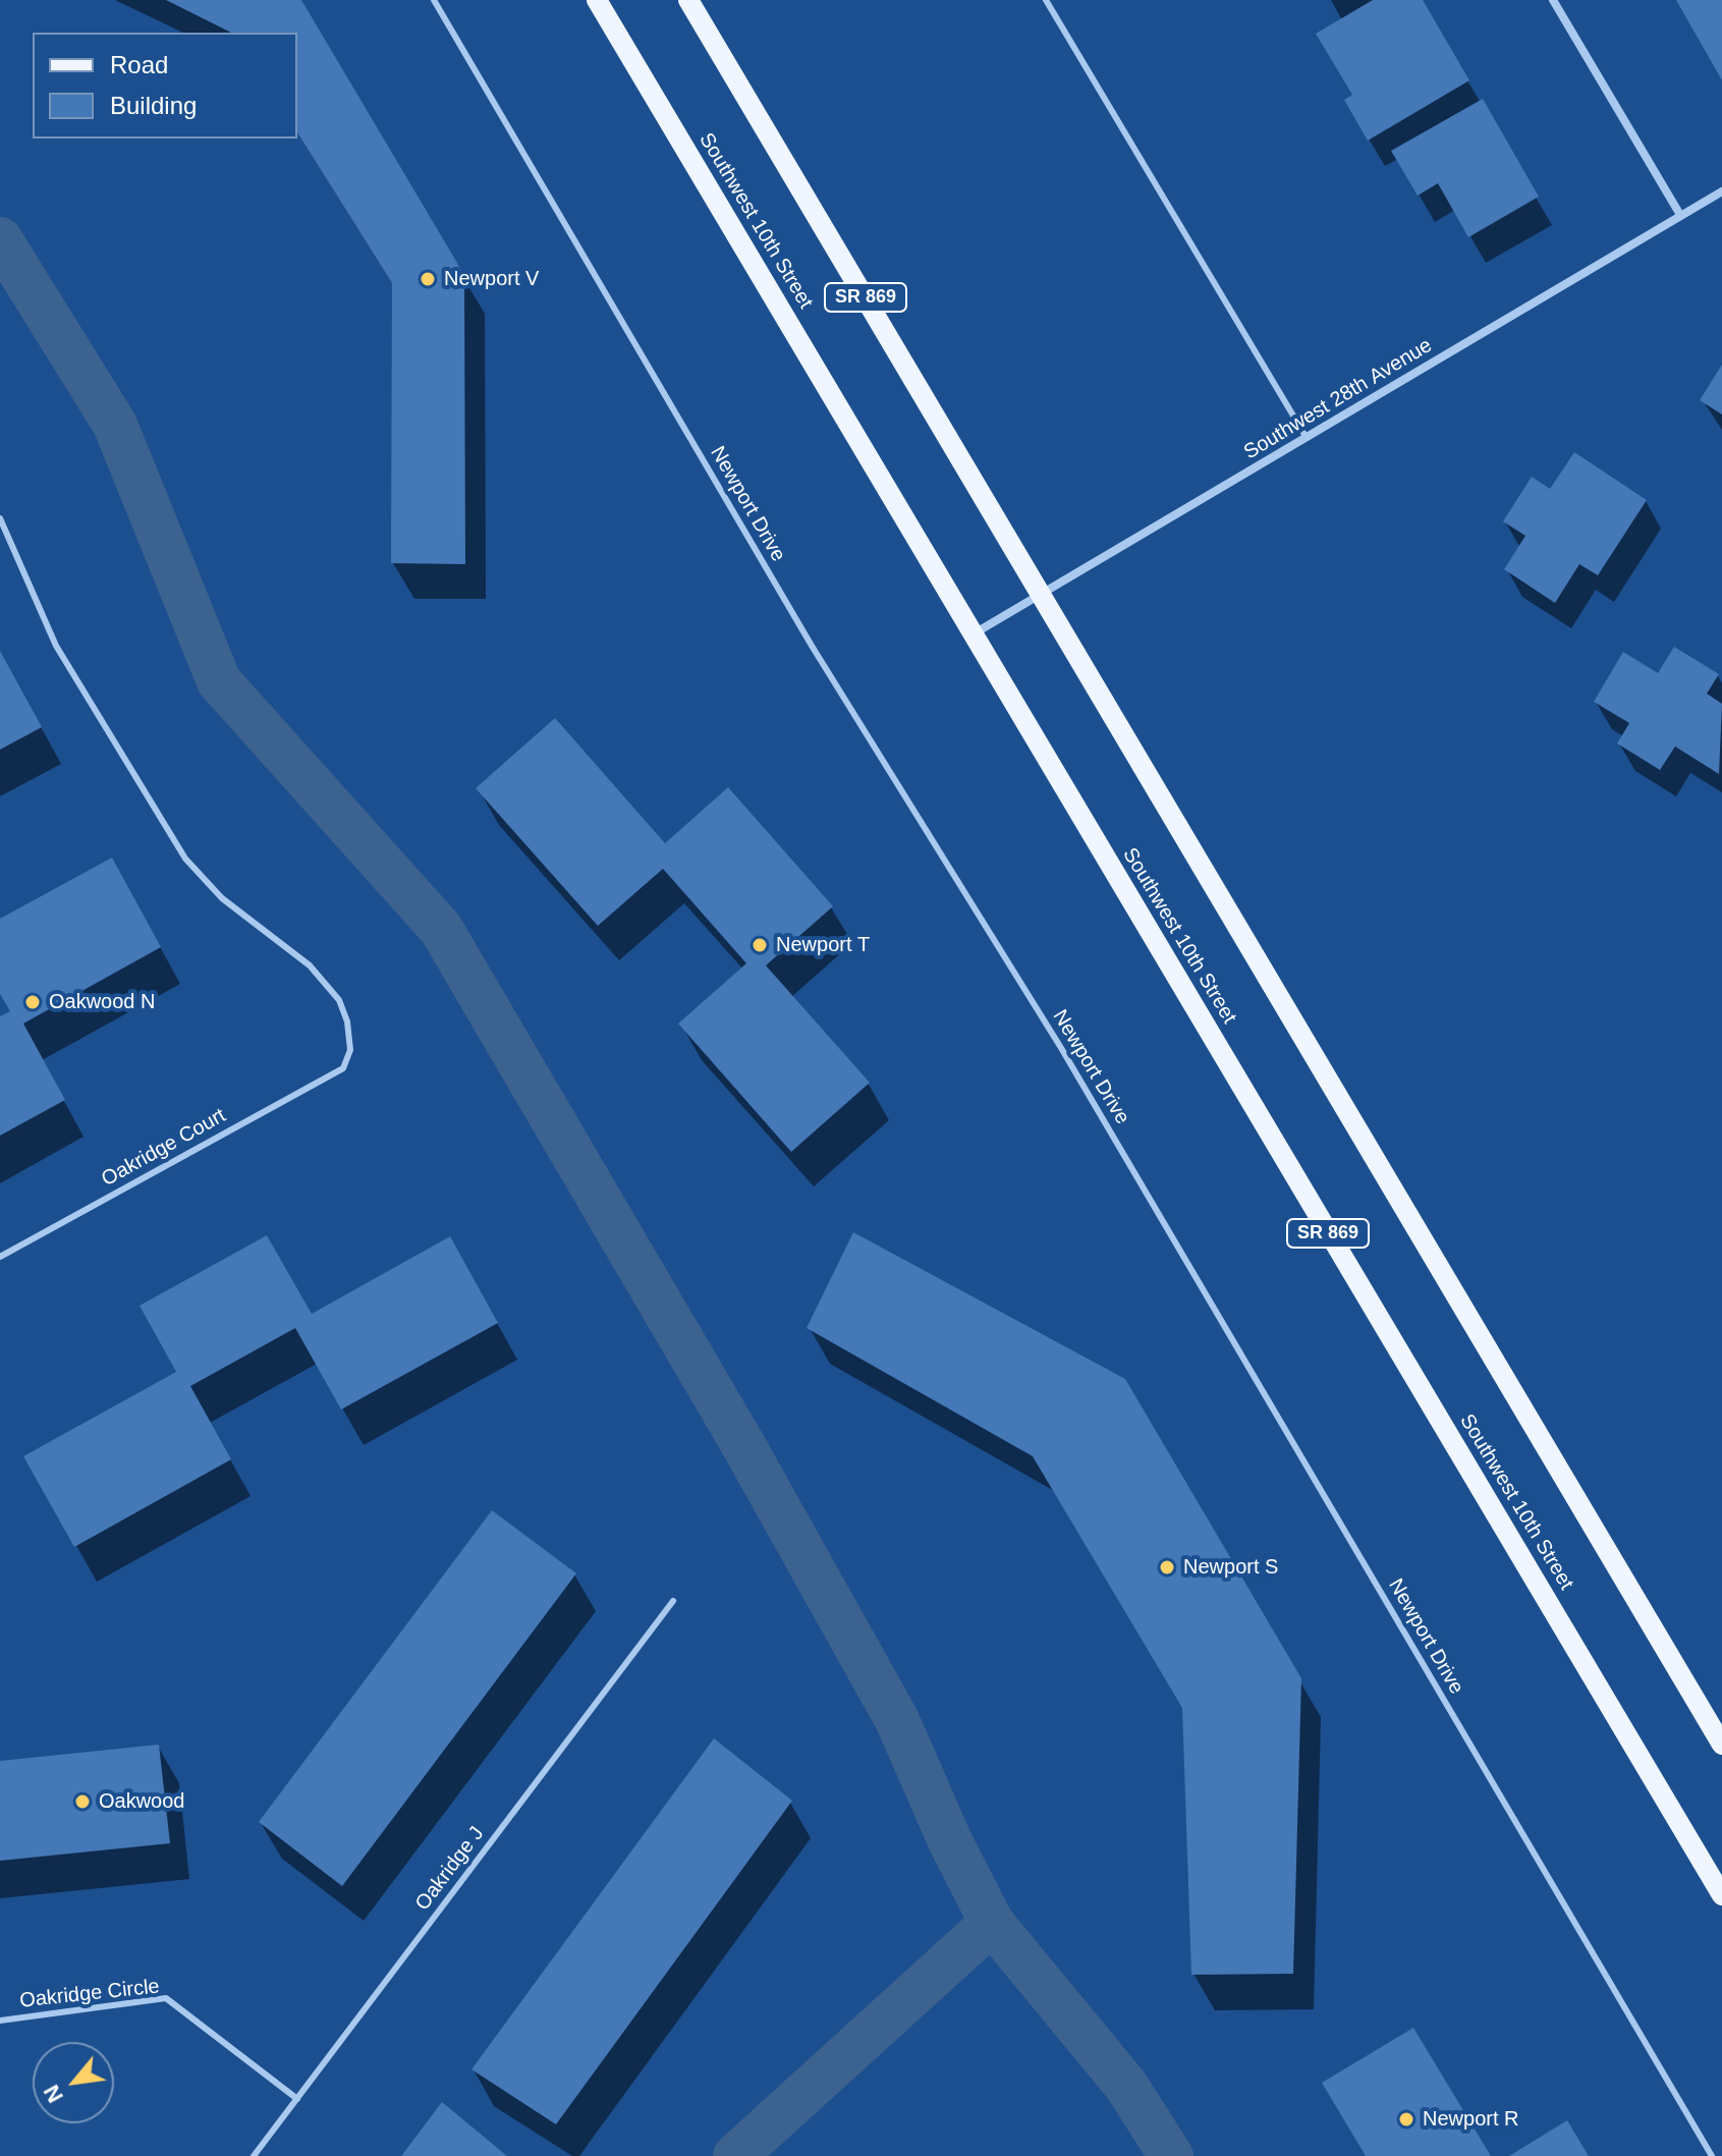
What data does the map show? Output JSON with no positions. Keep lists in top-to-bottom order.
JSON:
{
  "streets": {
    "main road": ["Southwest 10th Street", "SR 869"],
    "street": ["Southwest 28th Avenue"],
    "lane": [
      "Newport Drive",
      "Oakridge Court",
      "Oakridge J",
      "Oakridge Circle"
    ]
  },
  "crossings": [
    ["Southwest 10th Street", "Southwest 28th Avenue"],
    ["SR 869", "Southwest 28th Avenue"],
    ["Oakridge J", "Oakridge Circle"]
  ],
  "places": [
    "Newport V",
    "Newport T",
    "Oakwood N",
    "Newport S",
    "Oakwood",
    "Newport R"
  ],
  "legend": ["Road", "Building"],
  "north": "bottom left"
}
